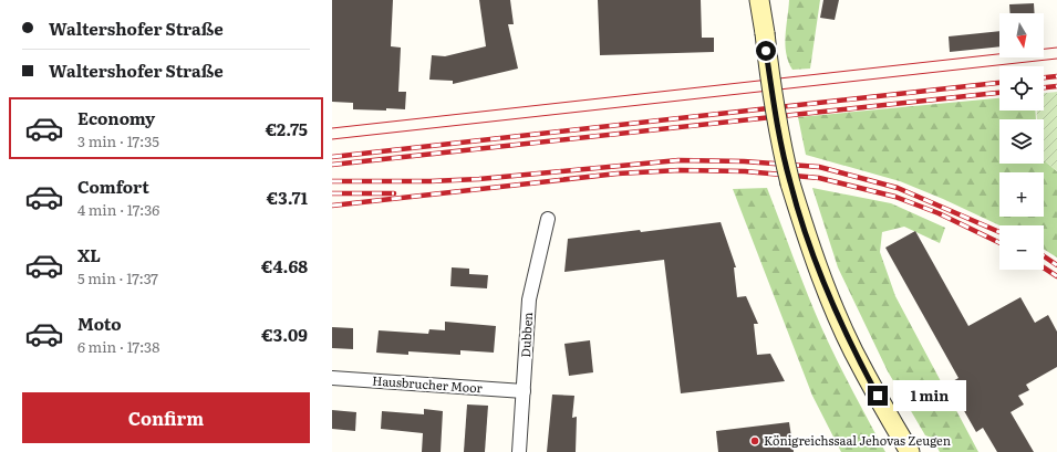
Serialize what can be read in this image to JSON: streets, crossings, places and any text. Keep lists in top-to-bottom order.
{
  "streets": {
    "street": ["Dubben", "Hausbrucher Moor"]
  },
  "crossings": [
    ["Dubben", "Hausbrucher Moor"]
  ],
  "places": ["Königreichssaal Jehovas Zeugen"],
  "north": "bottom",
  "page": {
    "banner": ["Waltershofer Straße", "Waltershofer Straße"],
    "map_buttons": ["+", "−"],
    "list": [
      {
        "name": "Economy",
        "note": "3 min · 17:35",
        "value": "€2.75"
      },
      {
        "name": "Comfort",
        "note": "4 min · 17:36",
        "value": "€3.71"
      },
      {
        "name": "XL",
        "note": "5 min · 17:37",
        "value": "€4.68"
      },
      {
        "name": "Moto",
        "note": "6 min · 17:38",
        "value": "€3.09"
      }
    ],
    "bubble": "1 min",
    "buttons": "Confirm"
  }
}
